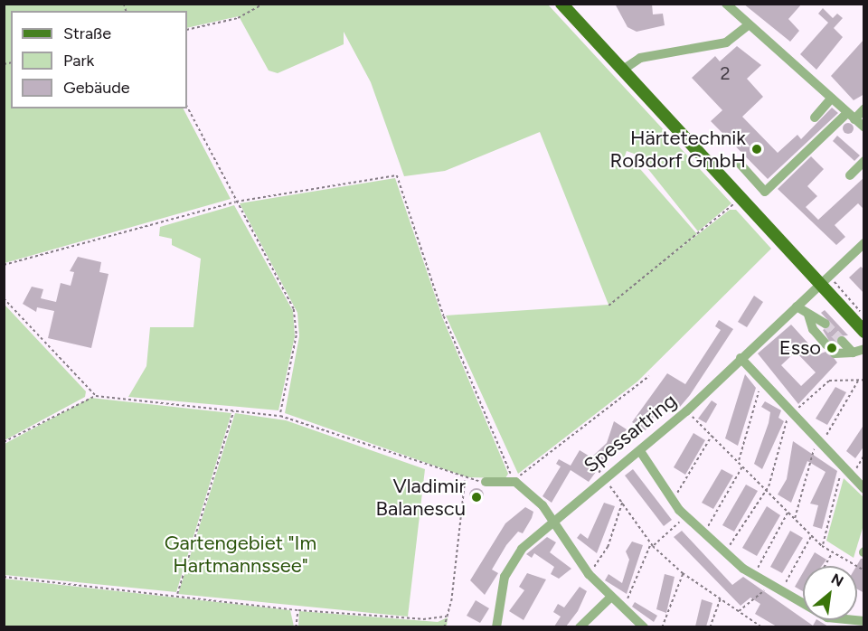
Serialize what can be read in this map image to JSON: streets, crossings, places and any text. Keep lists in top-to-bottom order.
{
  "streets": {
    "street": ["Spessartring"]
  },
  "parks": ["Gartengebiet \"Im Hartmannssee\""],
  "places": ["Härtetechnik Roßdorf GmbH", "Esso", "Vladimir Balanescu"],
  "house_numbers": ["2"],
  "legend": ["Straße", "Park", "Gebäude"],
  "north": "top right"
}
